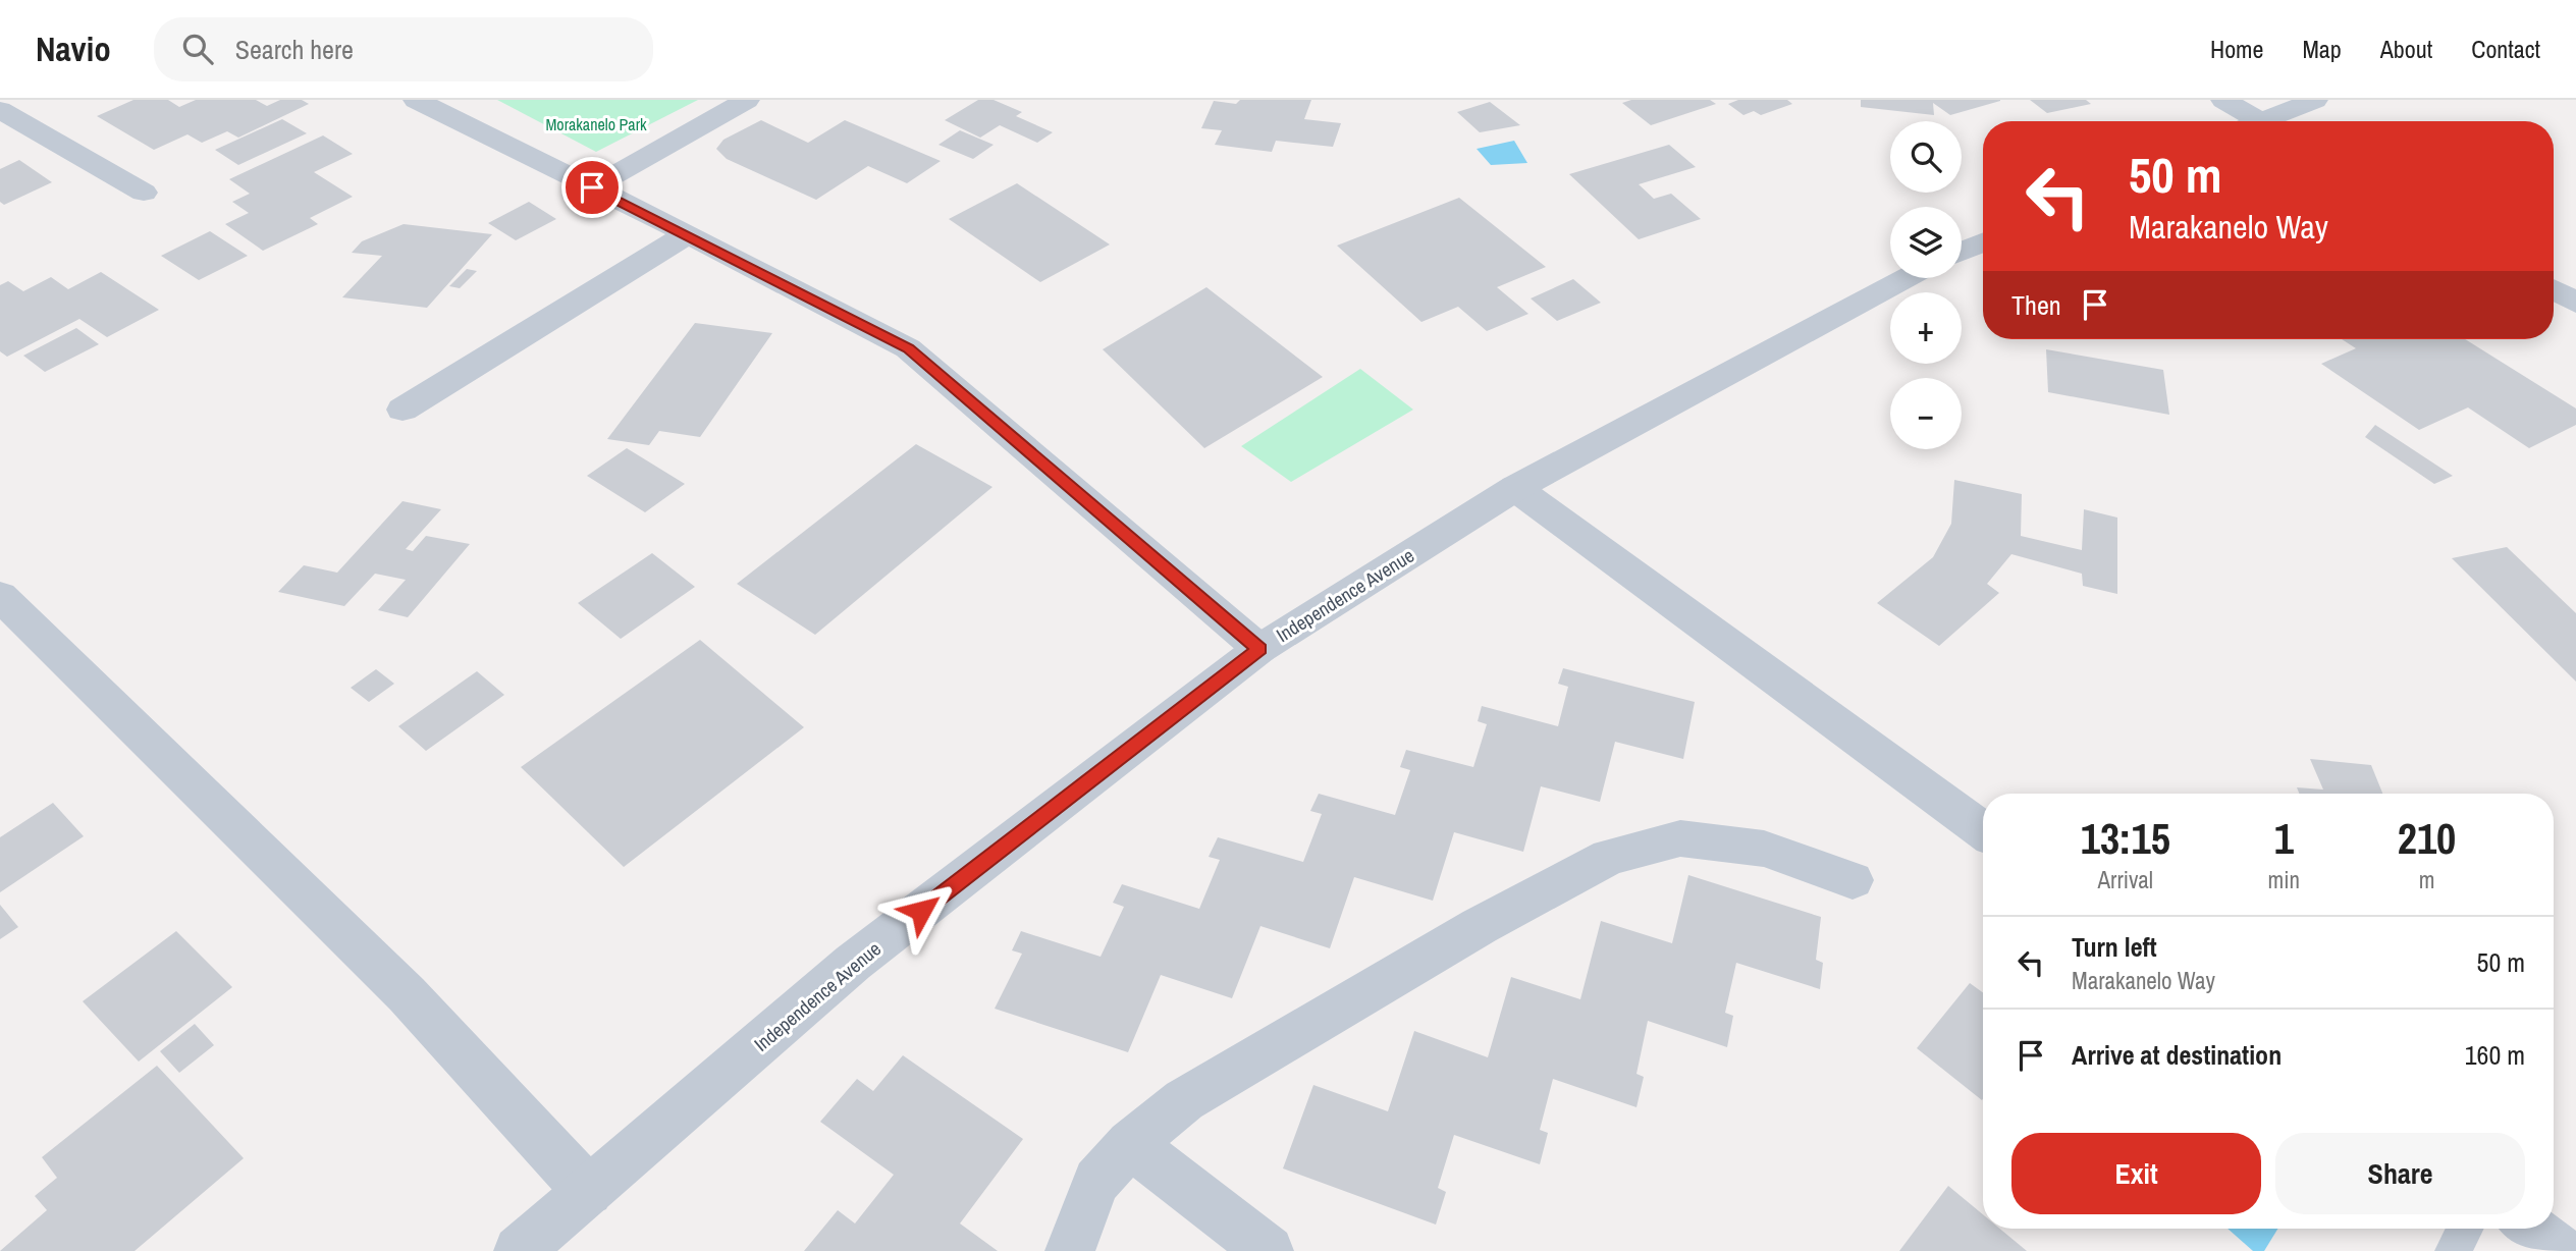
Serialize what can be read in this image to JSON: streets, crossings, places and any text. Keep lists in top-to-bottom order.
{
  "streets": {
    "street": ["Independence Avenue"]
  },
  "parks": ["Morakanelo Park"],
  "page": {
    "header": "Navio",
    "search": "Search here",
    "nav": [
      "Home",
      "Map",
      "About",
      "Contact"
    ],
    "map_buttons": ["+", "−"],
    "turn": ["50 m", "Marakanelo Way"],
    "then": "Then",
    "eta": [
      "13:15",
      "Arrival",
      "1",
      "min",
      "210",
      "m"
    ],
    "list": [
      {
        "name": "Turn left",
        "note": "Marakanelo Way",
        "value": "50 m"
      },
      {
        "name": "Arrive at destination",
        "value": "160 m"
      }
    ],
    "buttons": ["Exit", "Share"]
  }
}
